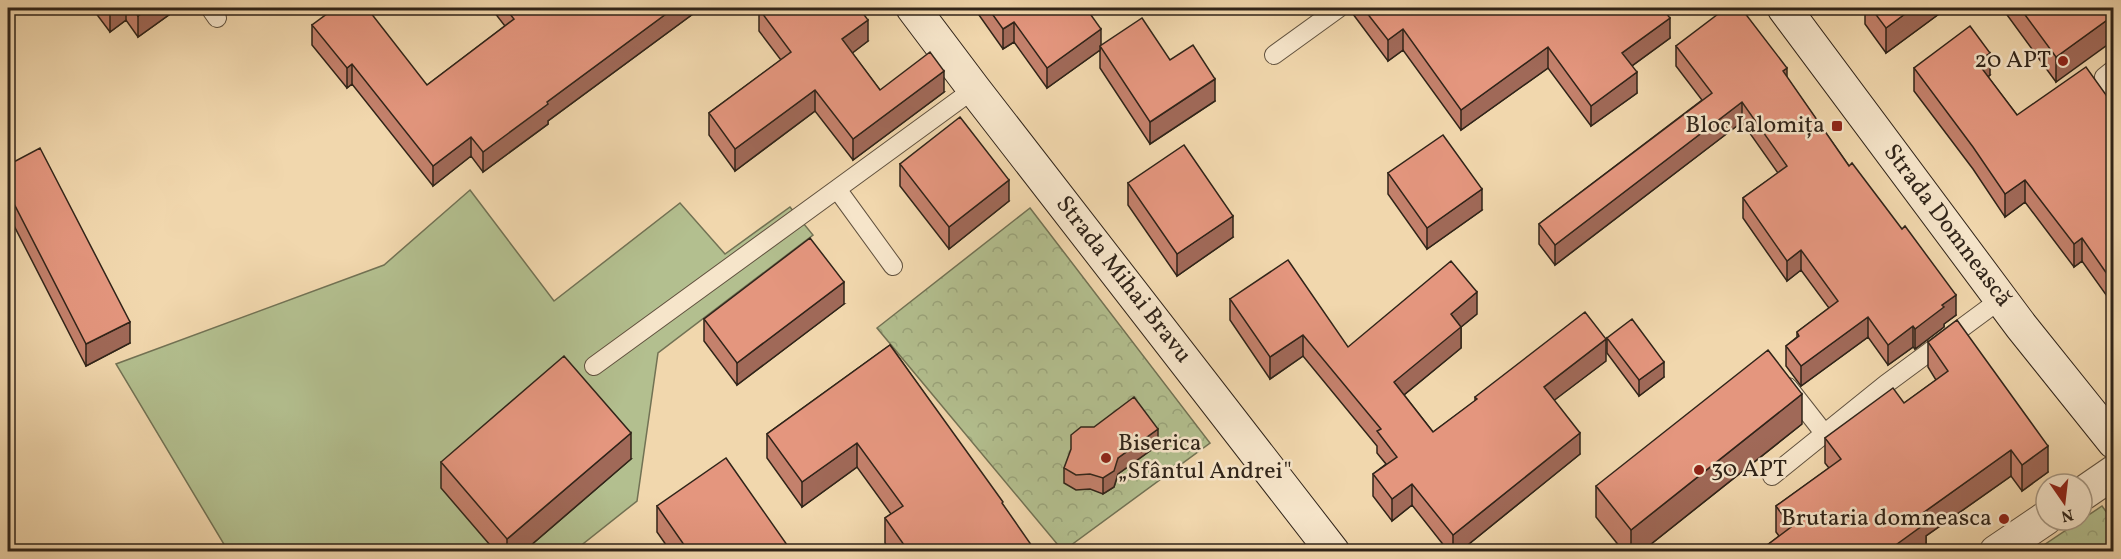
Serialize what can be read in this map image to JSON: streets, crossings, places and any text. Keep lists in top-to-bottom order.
{
  "streets": {
    "street": ["Strada Domnească", "Strada Mihai Bravu"]
  },
  "places": {
    "other": [
      "20 APT",
      "Biserica „Sfântul Andrei\"",
      "30 APT",
      "Brutaria domneasca"
    ],
    "transit": ["Bloc Ialomița"]
  },
  "north": "bottom"
}
